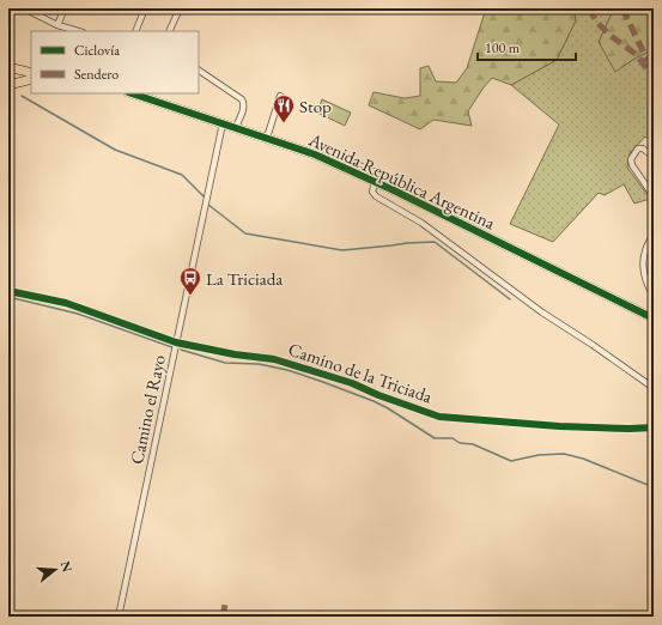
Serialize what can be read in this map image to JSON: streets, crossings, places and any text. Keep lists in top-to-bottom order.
{
  "streets": {
    "main road": ["Avenida República Argentina"],
    "street": ["Camino de la Triciada", "Camino el Rayo"]
  },
  "crossings": [
    ["Avenida República Argentina", "Camino el Rayo"],
    ["Camino de la Triciada", "Camino el Rayo"]
  ],
  "places": {
    "restaurant": ["Stop"],
    "bus stop": ["La Triciada"]
  },
  "legend": ["Ciclovía", "Sendero"],
  "scale_bar": "100 m",
  "north": "right"
}
